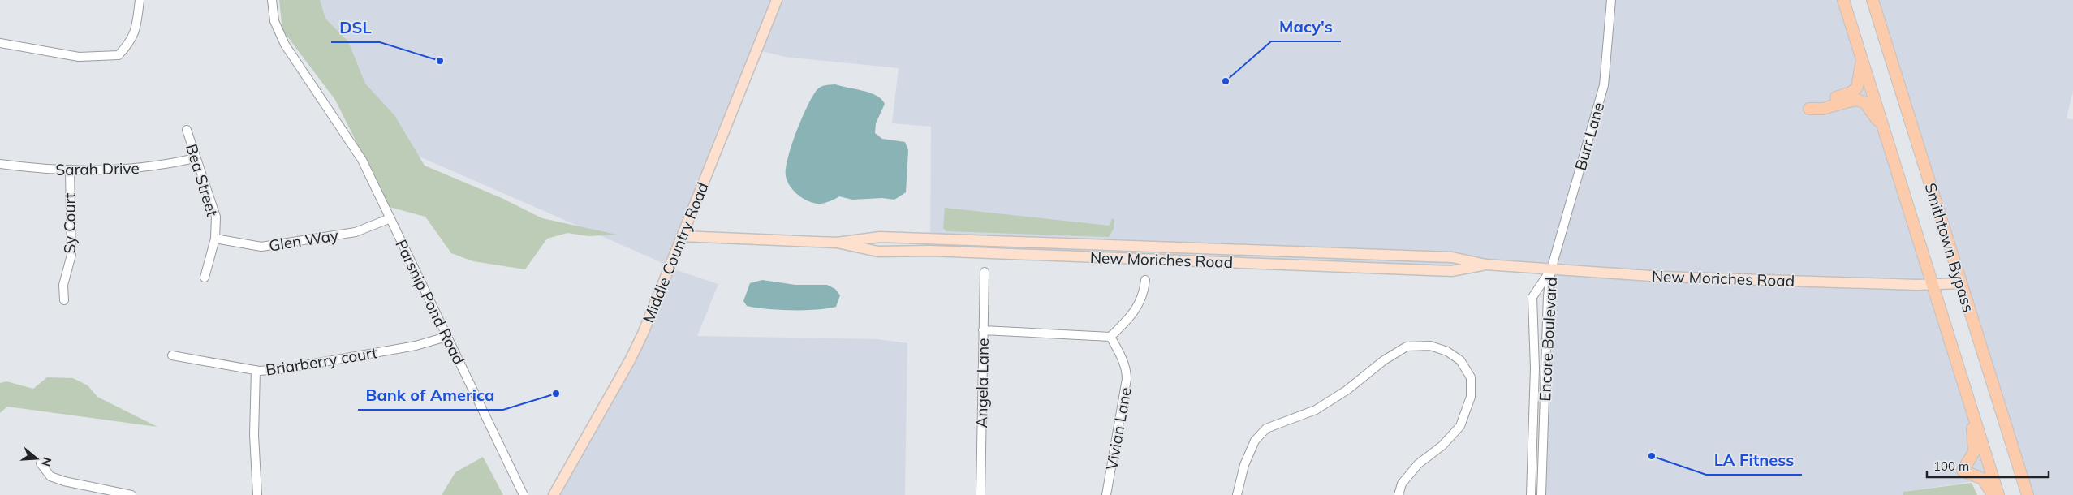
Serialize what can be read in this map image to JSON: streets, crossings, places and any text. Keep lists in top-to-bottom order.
{
  "streets": {
    "highway": ["Smithtown Bypass"],
    "main road": ["Middle Country Road", "New Moriches Road"],
    "street": [
      "Burr Lane",
      "Sarah Drive",
      "Bea Street",
      "Sy Court",
      "Glen Way",
      "Parsnip Pond Road",
      "Encore Boulevard",
      "Briarberry court",
      "Angela Lane",
      "Vivian Lane"
    ]
  },
  "crossings": [
    ["Burr Lane", "New Moriches Road"],
    ["Burr Lane", "Encore Boulevard"],
    ["Sarah Drive", "Bea Street"],
    ["Sarah Drive", "Sy Court"],
    ["Bea Street", "Glen Way"],
    ["Glen Way", "Parsnip Pond Road"],
    ["Smithtown Bypass", "New Moriches Road"],
    ["Middle Country Road", "New Moriches Road"],
    ["New Moriches Road", "Encore Boulevard"],
    ["Parsnip Pond Road", "Briarberry court"]
  ],
  "places": [
    "DSL",
    "Macy's",
    "Bank of America",
    "LA Fitness"
  ],
  "scale_bar": "100 m",
  "north": "right"
}
